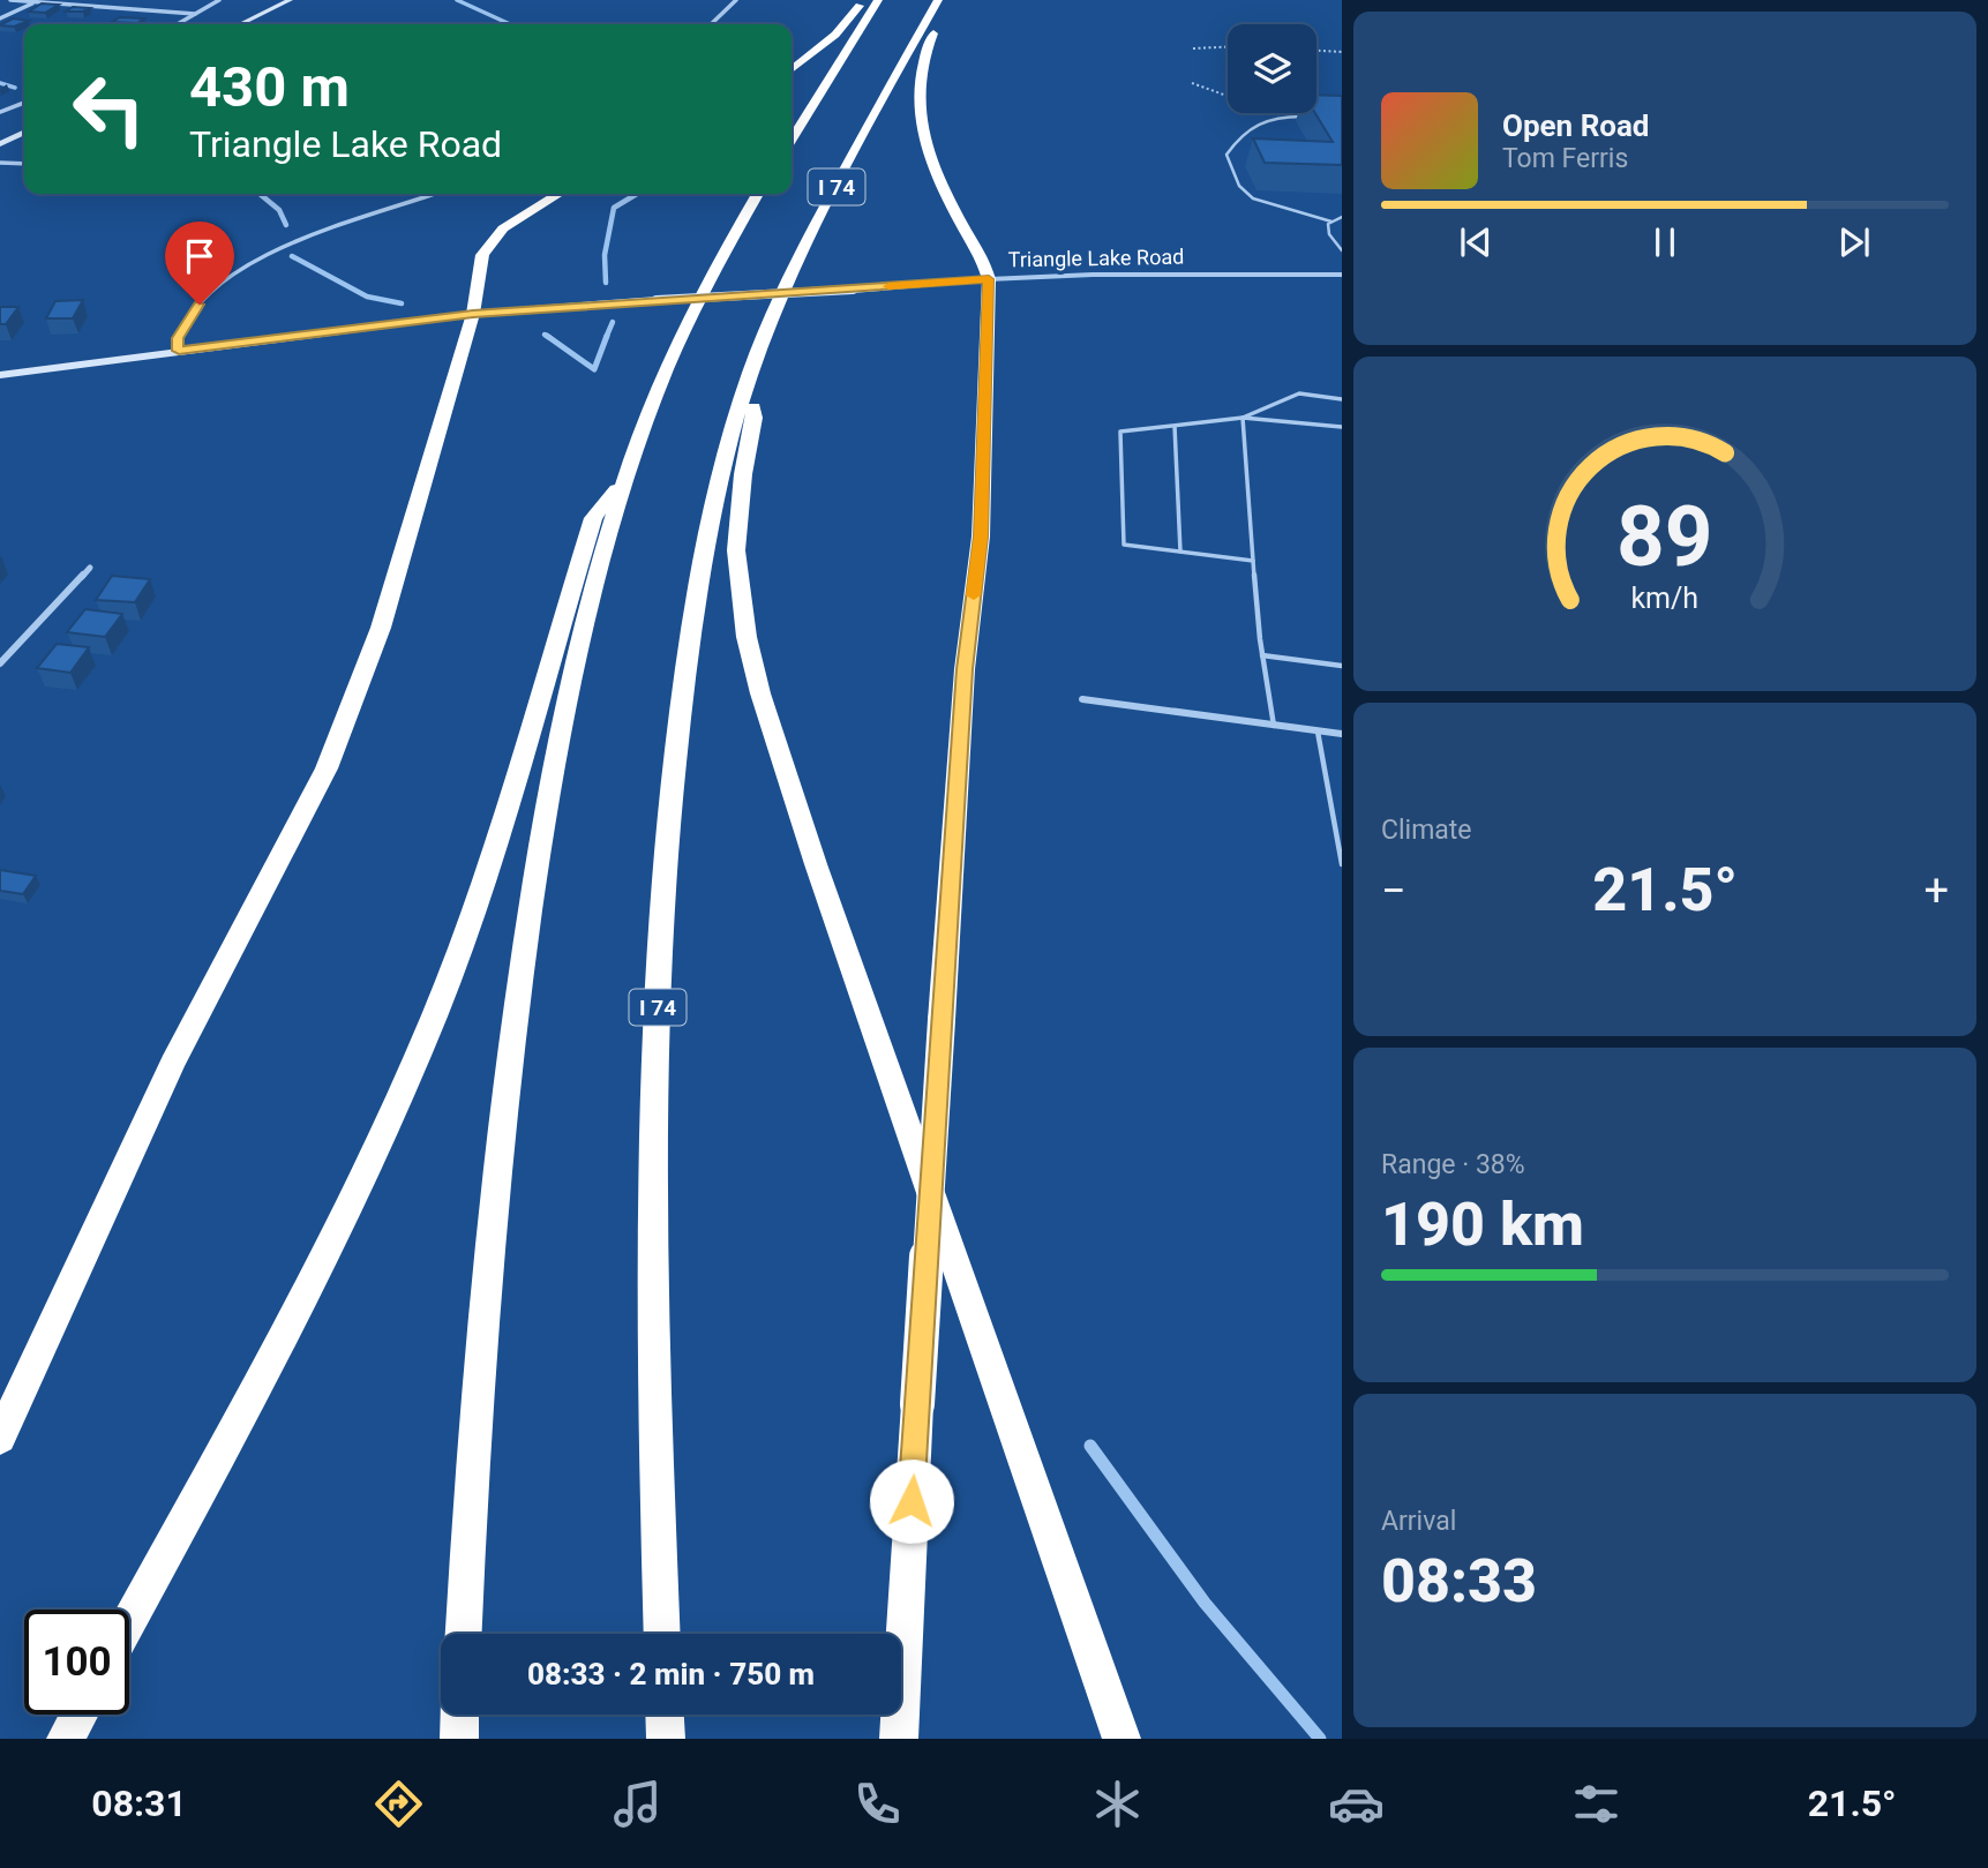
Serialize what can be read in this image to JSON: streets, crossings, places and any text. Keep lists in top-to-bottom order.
{
  "streets": {
    "highway": ["I 74"],
    "main road": ["Triangle Lake Road"]
  },
  "page": {
    "turn": ["430 m", "Triangle Lake Road"],
    "song": ["Open Road", "Tom Ferris"],
    "tile": [
      "Climate",
      ["Range · 38%", "190 km"],
      ["Arrival", "08:33"]
    ],
    "heat": ["−", "21.5°", "+"],
    "limit": "100",
    "trip": "08:33 · 2 min · 750 m",
    "tabs": ["08:31", "21.5°"],
    "gauge": ["89", "km/h"]
  }
}
